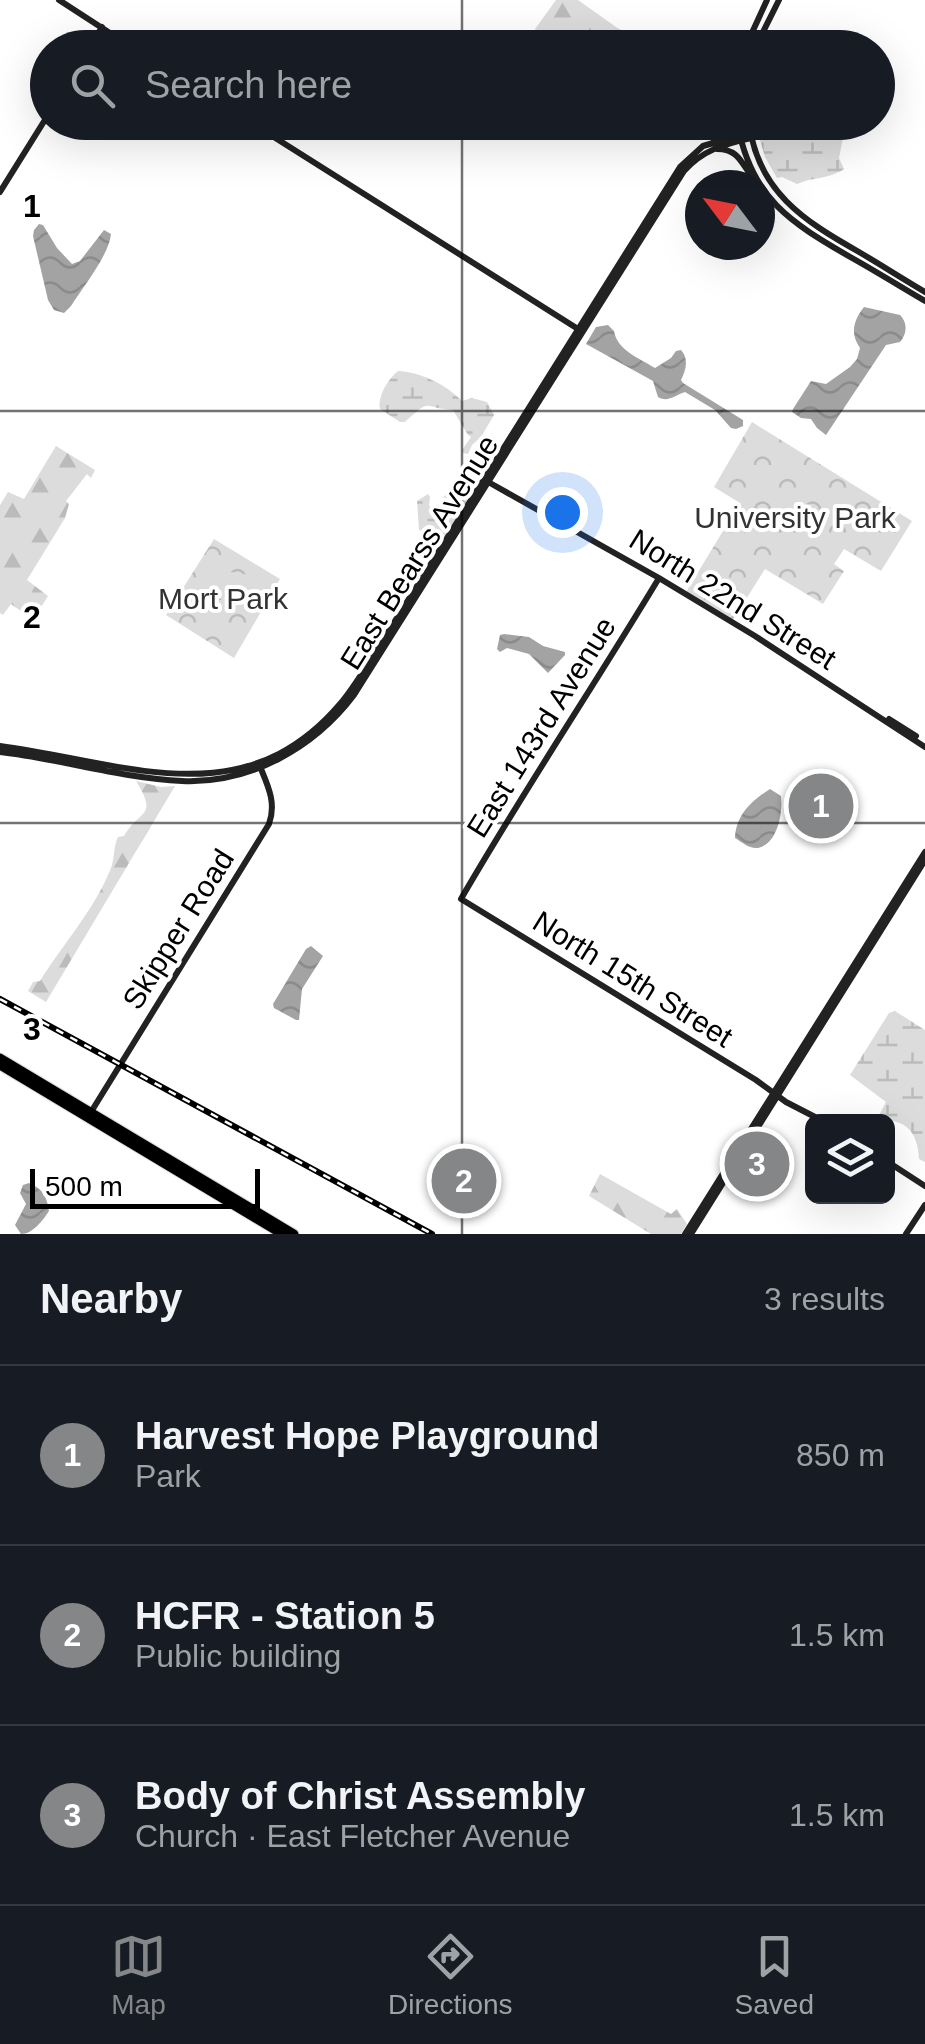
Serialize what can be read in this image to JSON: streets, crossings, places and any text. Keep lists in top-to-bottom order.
{
  "streets": {
    "main road": [
      "East Bearss Avenue",
      "North 22nd Street",
      "East 143rd Avenue",
      "Skipper Road",
      "North 15th Street"
    ]
  },
  "crossings": [
    ["East Bearss Avenue", "North 22nd Street"],
    ["East Bearss Avenue", "Skipper Road"],
    ["North 22nd Street", "East 143rd Avenue"],
    ["East 143rd Avenue", "North 15th Street"]
  ],
  "parks": ["University Park", "Mort Park"],
  "scale_bar": "500 m",
  "north": "top left",
  "page": {
    "search": "Search here",
    "pins": ["1", "3", "2"],
    "scale": "500 m",
    "heading": ["Nearby", "3 results"],
    "list": [
      {
        "mark": "1",
        "name": "Harvest Hope Playground",
        "note": "Park",
        "value": "850 m"
      },
      {
        "mark": "2",
        "name": "HCFR - Station 5",
        "note": "Public building",
        "value": "1.5 km"
      },
      {
        "mark": "3",
        "name": "Body of Christ Assembly",
        "note": "Church · East Fletcher Avenue",
        "value": "1.5 km"
      }
    ],
    "nav": ["Map", "Directions", "Saved"]
  },
  "grid": {
    "rows": ["1", "2", "3"]
  }
}
